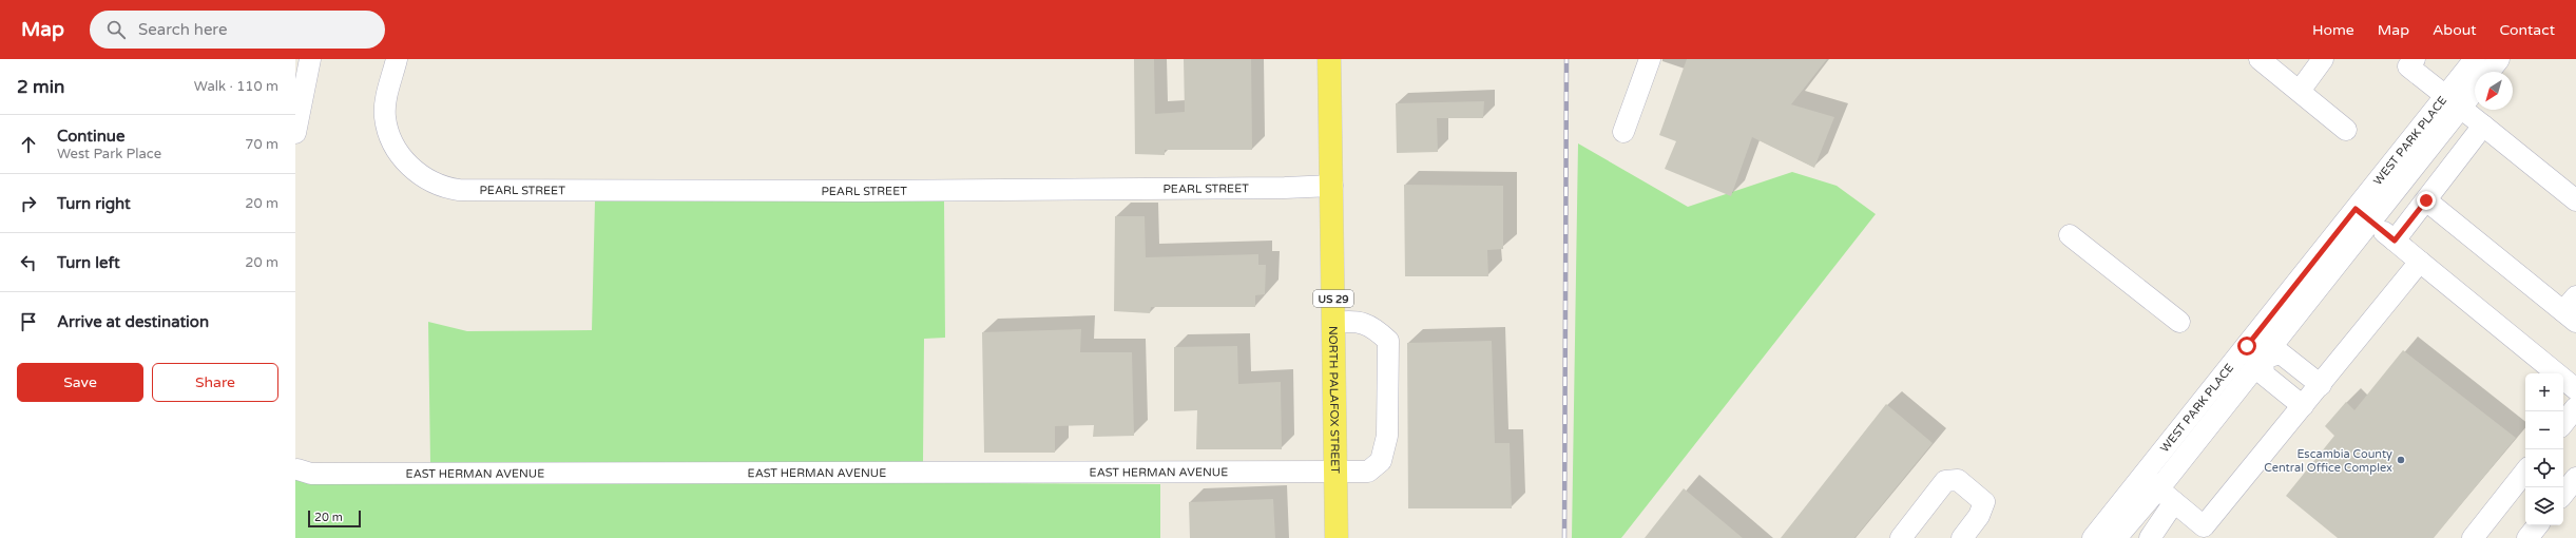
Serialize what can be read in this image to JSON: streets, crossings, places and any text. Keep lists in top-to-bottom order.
{
  "streets": {
    "main road": ["US 29", "NORTH PALAFOX STREET"],
    "street": ["WEST PARK PLACE", "PEARL STREET", "EAST HERMAN AVENUE"]
  },
  "crossings": [
    ["PEARL STREET", "NORTH PALAFOX STREET"],
    ["NORTH PALAFOX STREET", "EAST HERMAN AVENUE"]
  ],
  "places": ["Escambia County Central Office Complex"],
  "scale_bar": "20 m",
  "north": "bottom left",
  "page": {
    "header": "Map",
    "search": "Search here",
    "nav": [
      "Home",
      "Map",
      "About",
      "Contact"
    ],
    "heading": ["2 min", "Walk · 110 m"],
    "list": [
      ["Continue", "West Park Place", "70 m"],
      ["Turn right", "20 m"],
      ["Turn left", "20 m"],
      "Arrive at destination"
    ],
    "buttons": ["Save", "Share"],
    "map_buttons": ["+", "−"],
    "scale": "20 m"
  }
}
